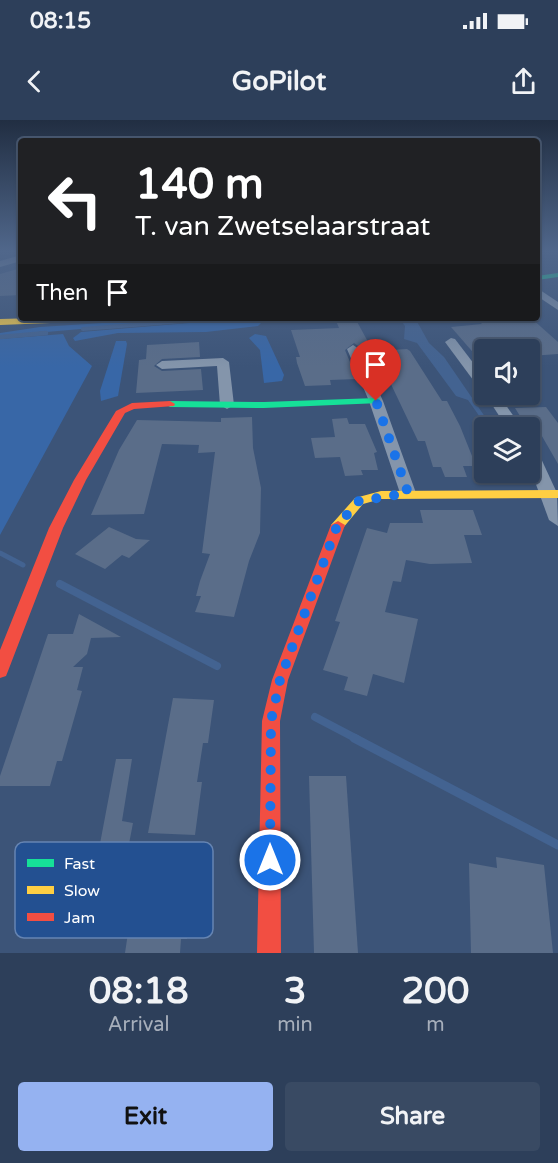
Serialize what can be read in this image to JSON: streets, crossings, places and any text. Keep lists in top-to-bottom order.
{
  "legend": ["Fast", "Slow", "Jam"],
  "page": {
    "status": "08:15",
    "header": "GoPilot",
    "turn": ["140 m", "T. van Zwetselaarstraat"],
    "then": "Then",
    "eta": [
      "08:18",
      "Arrival",
      "3",
      "min",
      "200",
      "m"
    ],
    "buttons": ["Exit", "Share"]
  }
}
